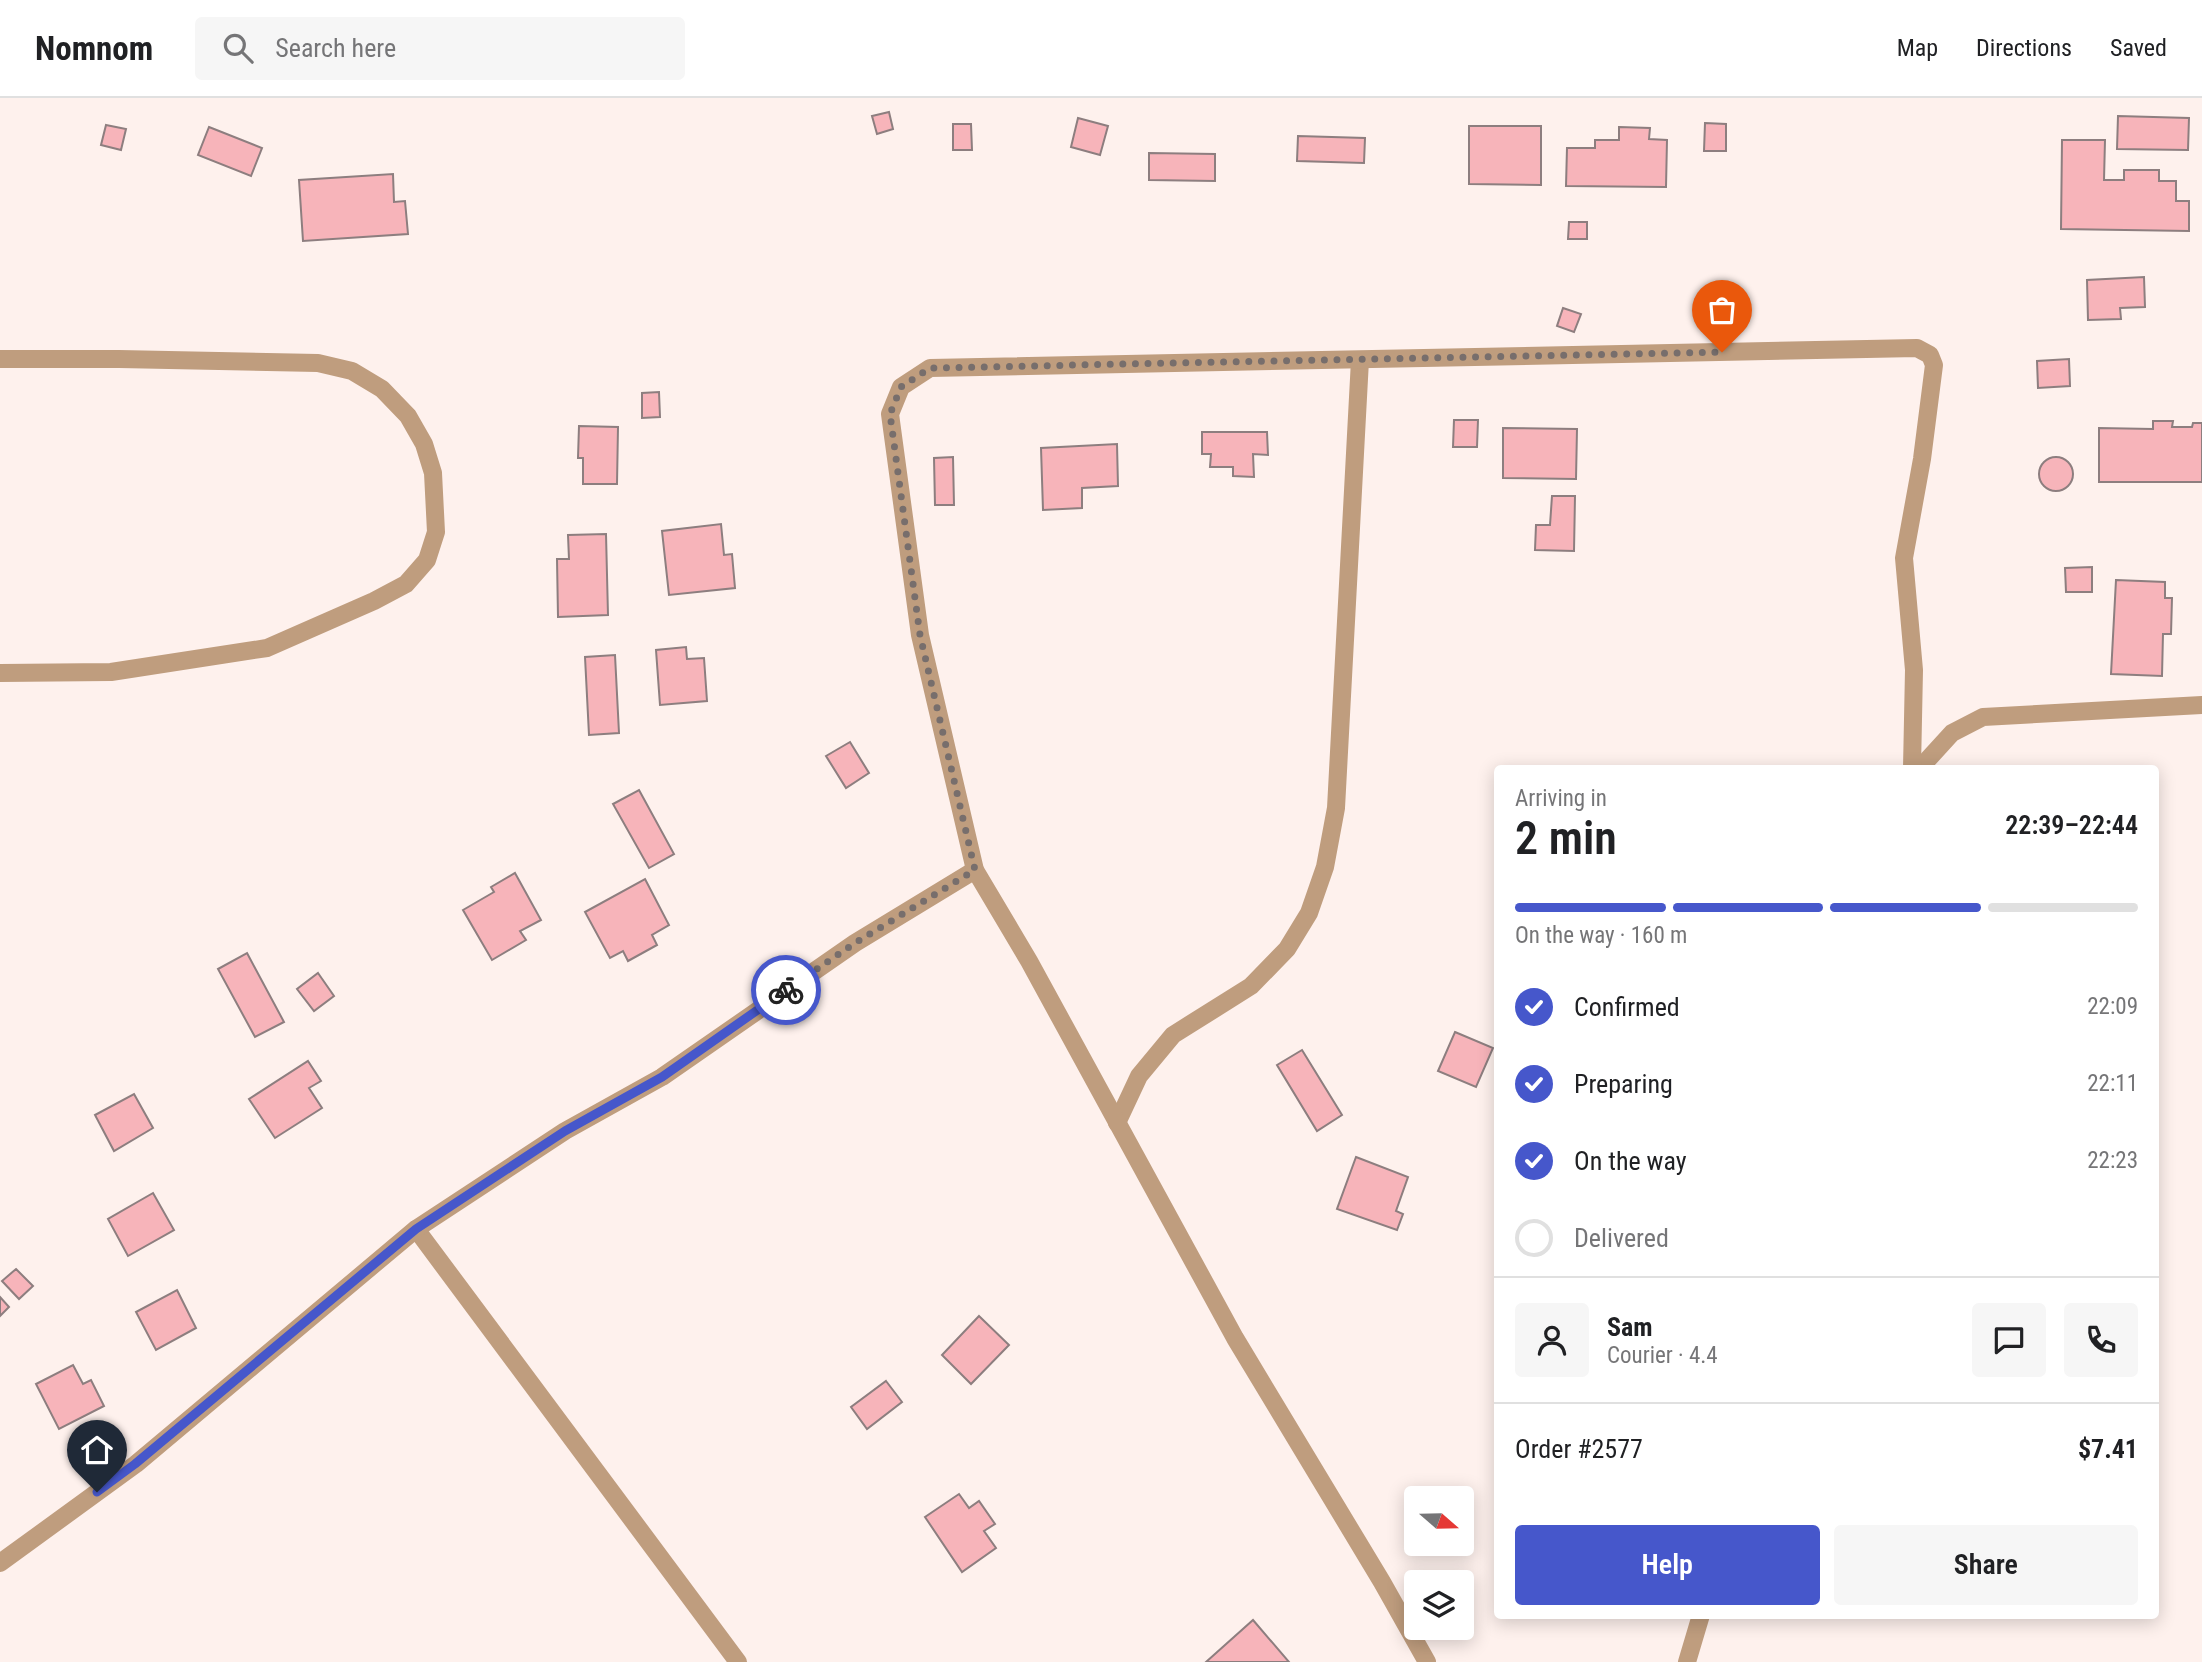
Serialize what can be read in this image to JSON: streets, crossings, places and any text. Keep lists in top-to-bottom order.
{
  "north": "right",
  "page": {
    "header": "Nomnom",
    "search": "Search here",
    "nav": ["Map", "Directions", "Saved"],
    "heading": ["2 min", "Arriving in", "22:39–22:44"],
    "panel": [
      "Sam",
      "Courier · 4.4",
      "Order #2577",
      "$7.41"
    ],
    "bar": "On the way · 160 m",
    "list": [
      ["Confirmed", "22:09"],
      ["Preparing", "22:11"],
      ["On the way", "22:23"],
      "Delivered"
    ],
    "buttons": ["Help", "Share"]
  }
}
